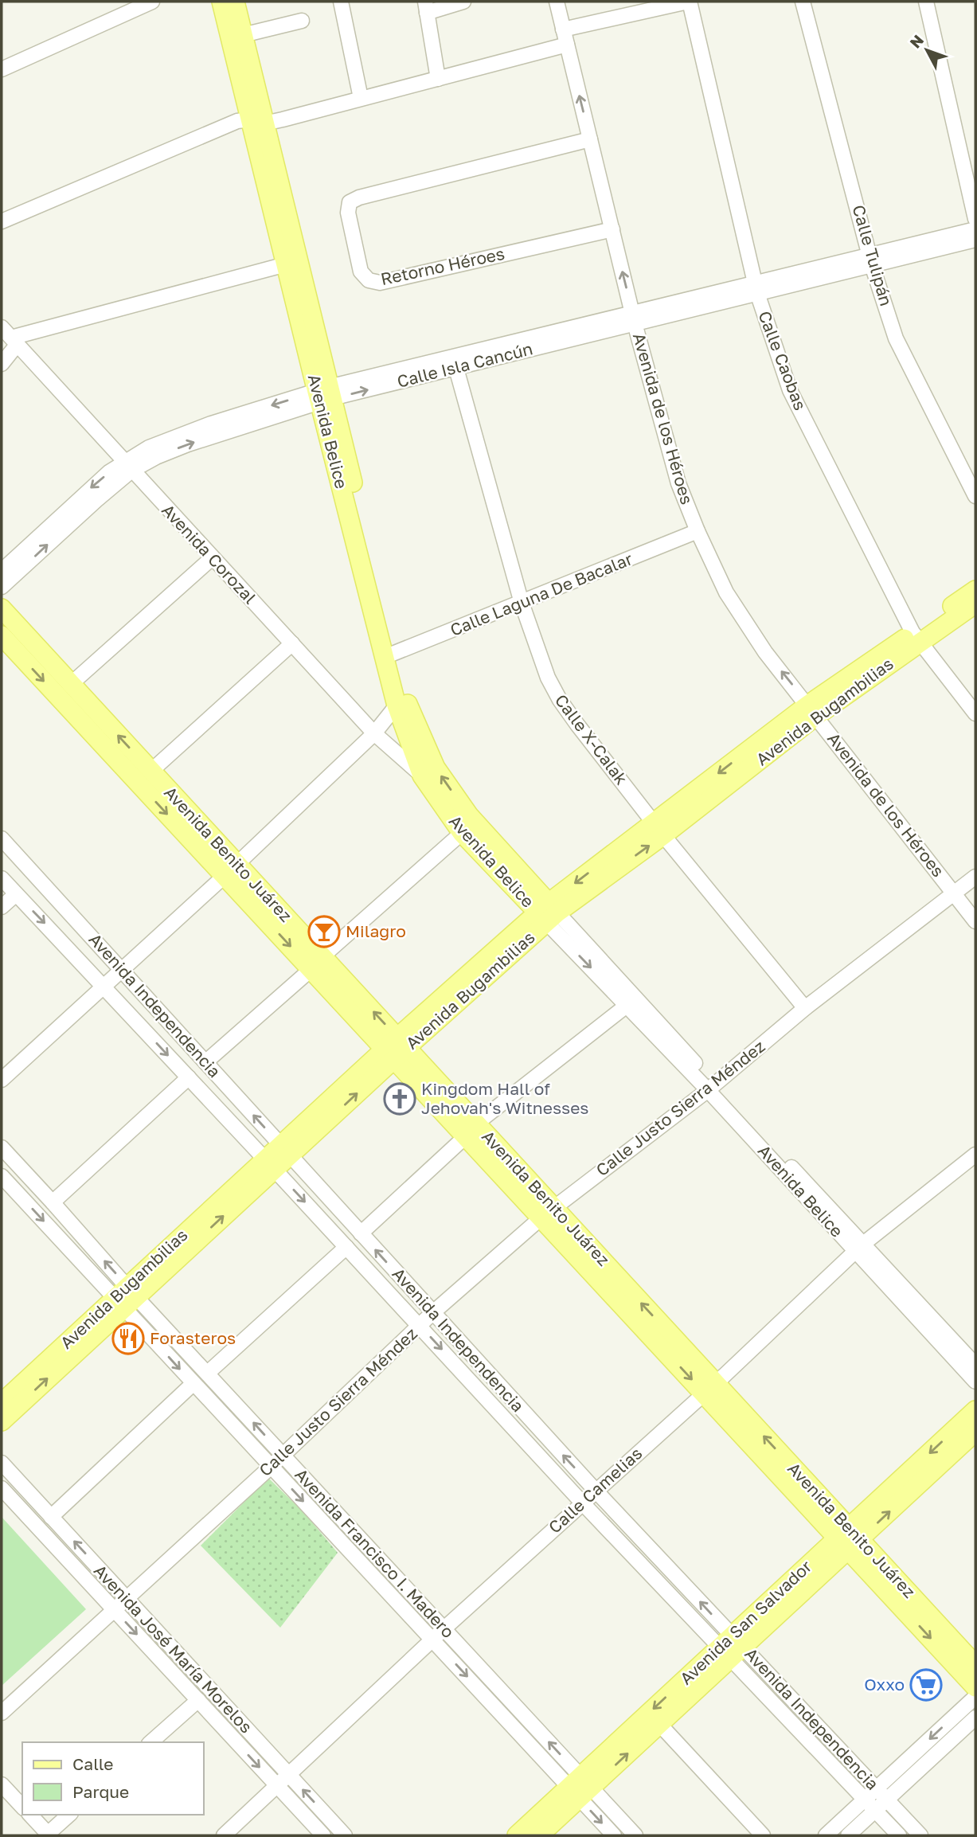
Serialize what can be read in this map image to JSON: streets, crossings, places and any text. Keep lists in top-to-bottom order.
{
  "streets": {
    "main road": [
      "Avenida Belice",
      "Avenida Bugambilias",
      "Avenida Benito Juárez",
      "Avenida San Salvador"
    ],
    "street": [
      "Calle Tulipán",
      "Retorno Héroes",
      "Calle Caobas",
      "Calle Isla Cancún",
      "Avenida de los Héroes",
      "Avenida Corozal",
      "Calle Laguna De Bacalar",
      "Calle X-Calak",
      "Avenida Independencia",
      "Calle Justo Sierra Méndez",
      "Calle Camelias",
      "Avenida Francisco I. Madero",
      "Avenida José María Morelos"
    ]
  },
  "crossings": [
    ["Calle Tulipán", "Calle Isla Cancún"],
    ["Retorno Héroes", "Avenida de los Héroes"],
    ["Calle Caobas", "Calle Isla Cancún"],
    ["Calle Caobas", "Avenida Bugambilias"],
    ["Calle Isla Cancún", "Avenida de los Héroes"],
    ["Calle Isla Cancún", "Avenida Belice"],
    ["Calle Isla Cancún", "Avenida Corozal"],
    ["Calle Isla Cancún", "Calle X-Calak"],
    ["Avenida de los Héroes", "Calle Laguna De Bacalar"],
    ["Avenida de los Héroes", "Avenida Bugambilias"],
    ["Avenida de los Héroes", "Calle Justo Sierra Méndez"],
    ["Avenida Belice", "Avenida Corozal"],
    ["Avenida Belice", "Calle Laguna De Bacalar"],
    ["Avenida Belice", "Avenida Bugambilias"],
    ["Avenida Belice", "Calle Justo Sierra Méndez"],
    ["Avenida Belice", "Calle Camelias"],
    ["Calle Laguna De Bacalar", "Calle X-Calak"],
    ["Avenida Bugambilias", "Calle X-Calak"],
    ["Avenida Bugambilias", "Avenida Benito Juárez"],
    ["Avenida Bugambilias", "Avenida Independencia"],
    ["Avenida Bugambilias", "Avenida Francisco I. Madero"],
    ["Calle X-Calak", "Calle Justo Sierra Méndez"],
    ["Avenida Benito Juárez", "Calle Justo Sierra Méndez"],
    ["Avenida Benito Juárez", "Calle Camelias"],
    ["Avenida Benito Juárez", "Avenida San Salvador"],
    ["Avenida Independencia", "Calle Justo Sierra Méndez"],
    ["Avenida Independencia", "Calle Camelias"],
    ["Avenida Independencia", "Avenida San Salvador"],
    ["Calle Justo Sierra Méndez", "Avenida Francisco I. Madero"],
    ["Calle Justo Sierra Méndez", "Avenida José María Morelos"],
    ["Calle Camelias", "Avenida Francisco I. Madero"],
    ["Calle Camelias", "Avenida José María Morelos"],
    ["Avenida Francisco I. Madero", "Avenida San Salvador"]
  ],
  "one_way": ["Avenida de los Héroes"],
  "places": {
    "bar": ["Milagro"],
    "church": ["Kingdom Hall of Jehovah's Witnesses"],
    "restaurant": ["Forasteros"],
    "supermarket": ["Oxxo"]
  },
  "legend": ["Calle", "Parque"],
  "north": "top left"
}
